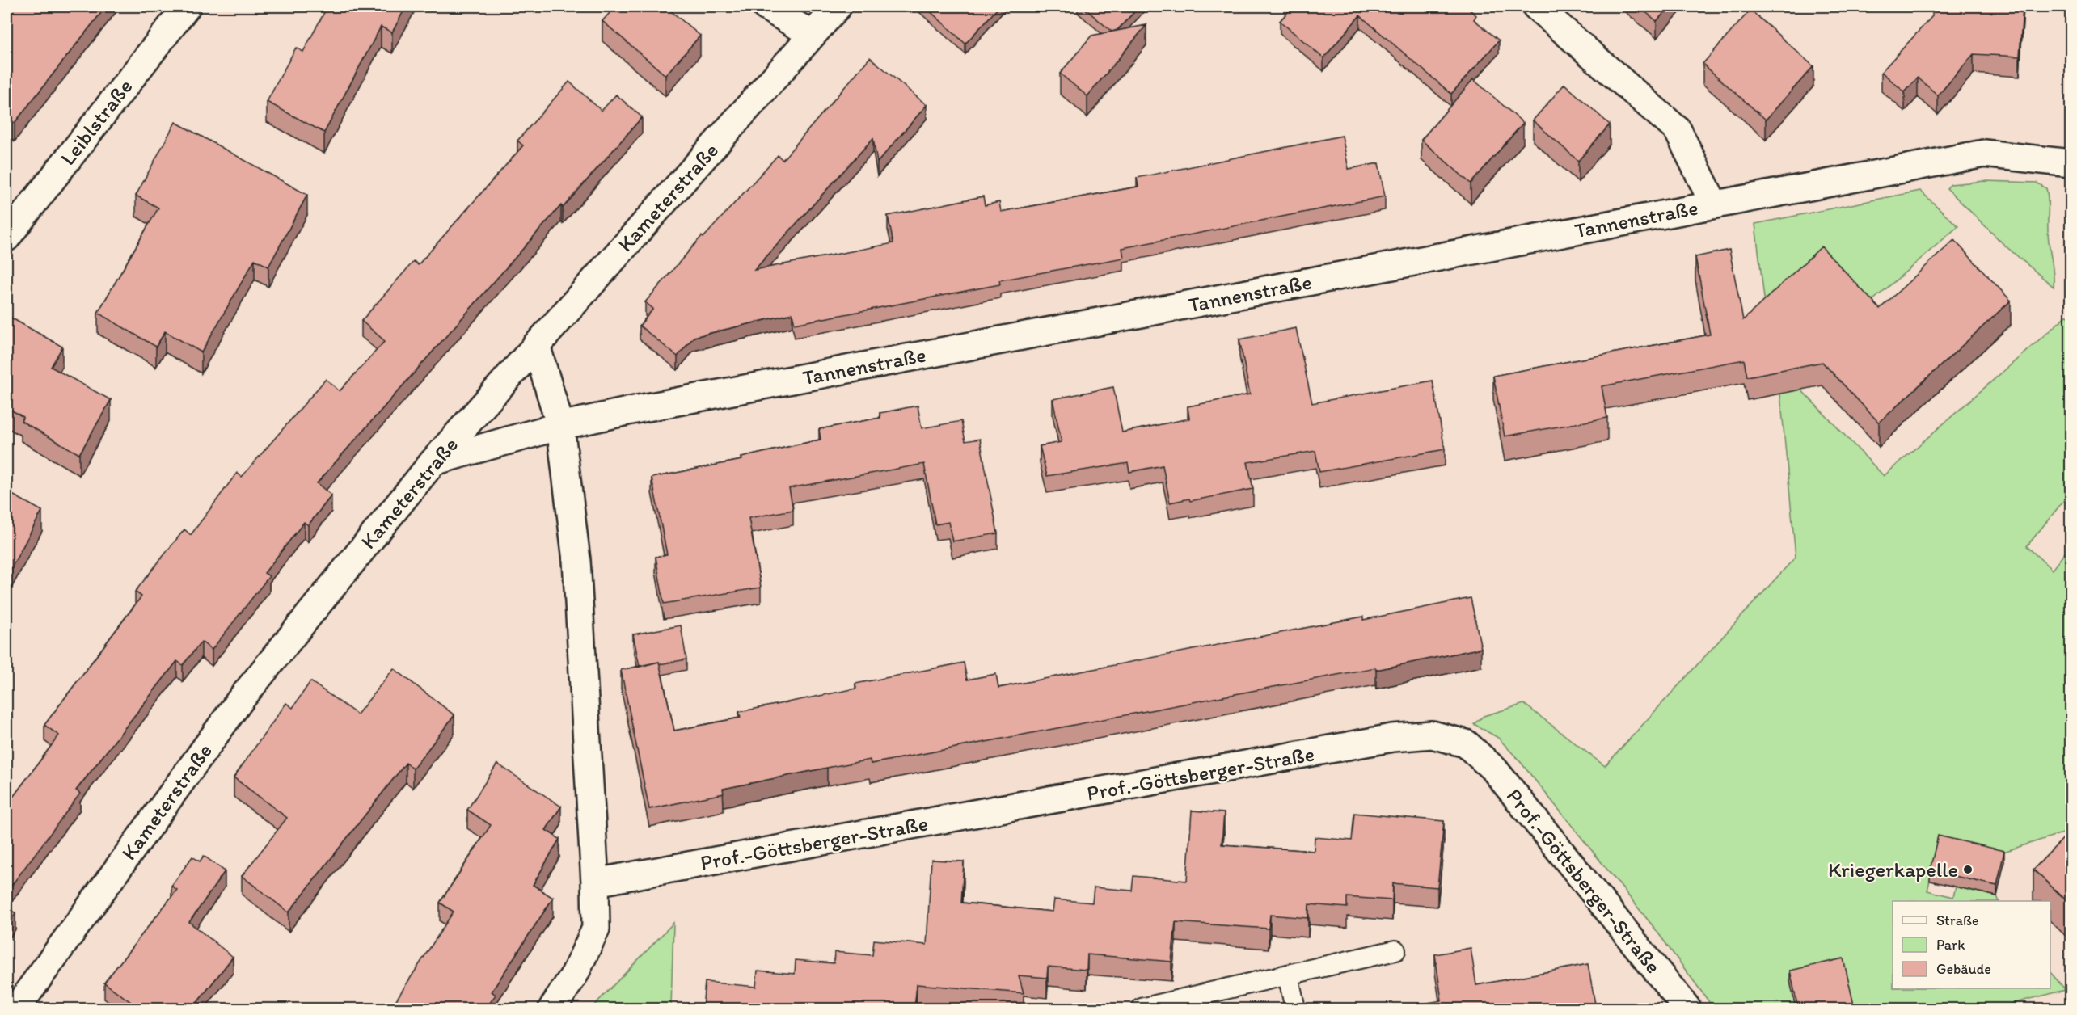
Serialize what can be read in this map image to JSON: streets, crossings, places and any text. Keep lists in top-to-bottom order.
{
  "streets": {
    "street": [
      "Leiblstraße",
      "Kameterstraße",
      "Tannenstraße",
      "Prof.-Göttsberger-Straße"
    ]
  },
  "crossings": [
    ["Kameterstraße", "Tannenstraße"]
  ],
  "places": ["Kriegerkapelle"],
  "legend": ["Straße", "Park", "Gebäude"]
}
